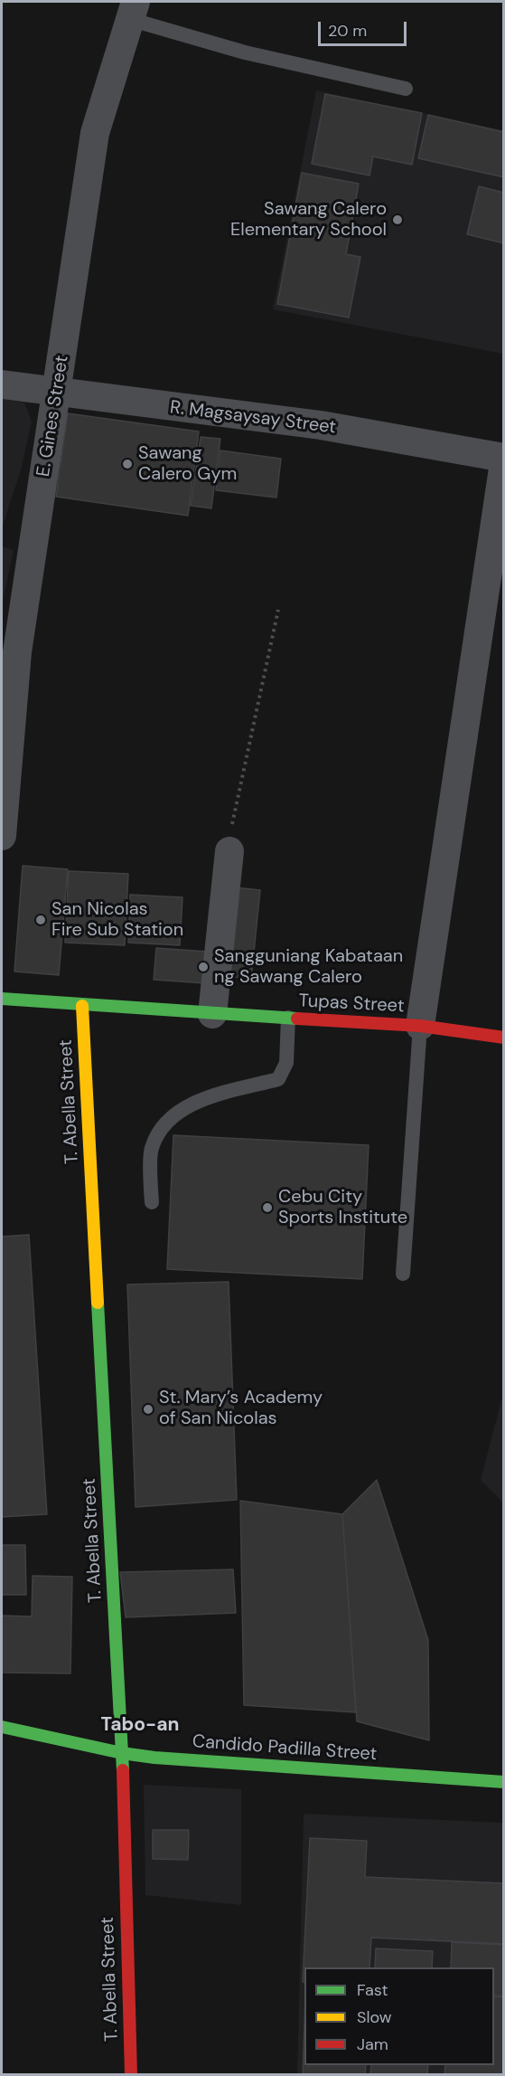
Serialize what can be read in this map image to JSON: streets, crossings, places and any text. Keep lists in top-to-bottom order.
{
  "streets": {
    "street": [
      "E. Gines Street",
      "R. Magsaysay Street",
      "Tupas Street",
      "T. Abella Street",
      "Candido Padilla Street"
    ]
  },
  "crossings": [
    ["E. Gines Street", "R. Magsaysay Street"],
    ["Tupas Street", "T. Abella Street"],
    ["T. Abella Street", "Candido Padilla Street"]
  ],
  "districts": ["Tabo-an"],
  "places": [
    "Sawang Calero Elementary School",
    "Sawang Calero Gym",
    "San Nicolas Fire Sub Station",
    "Sangguniang Kabataan ng Sawang Calero",
    "Cebu City Sports Institute",
    "St. Mary’s Academy of San Nicolas"
  ],
  "legend": ["Fast", "Slow", "Jam"],
  "scale_bar": "20 m"
}
